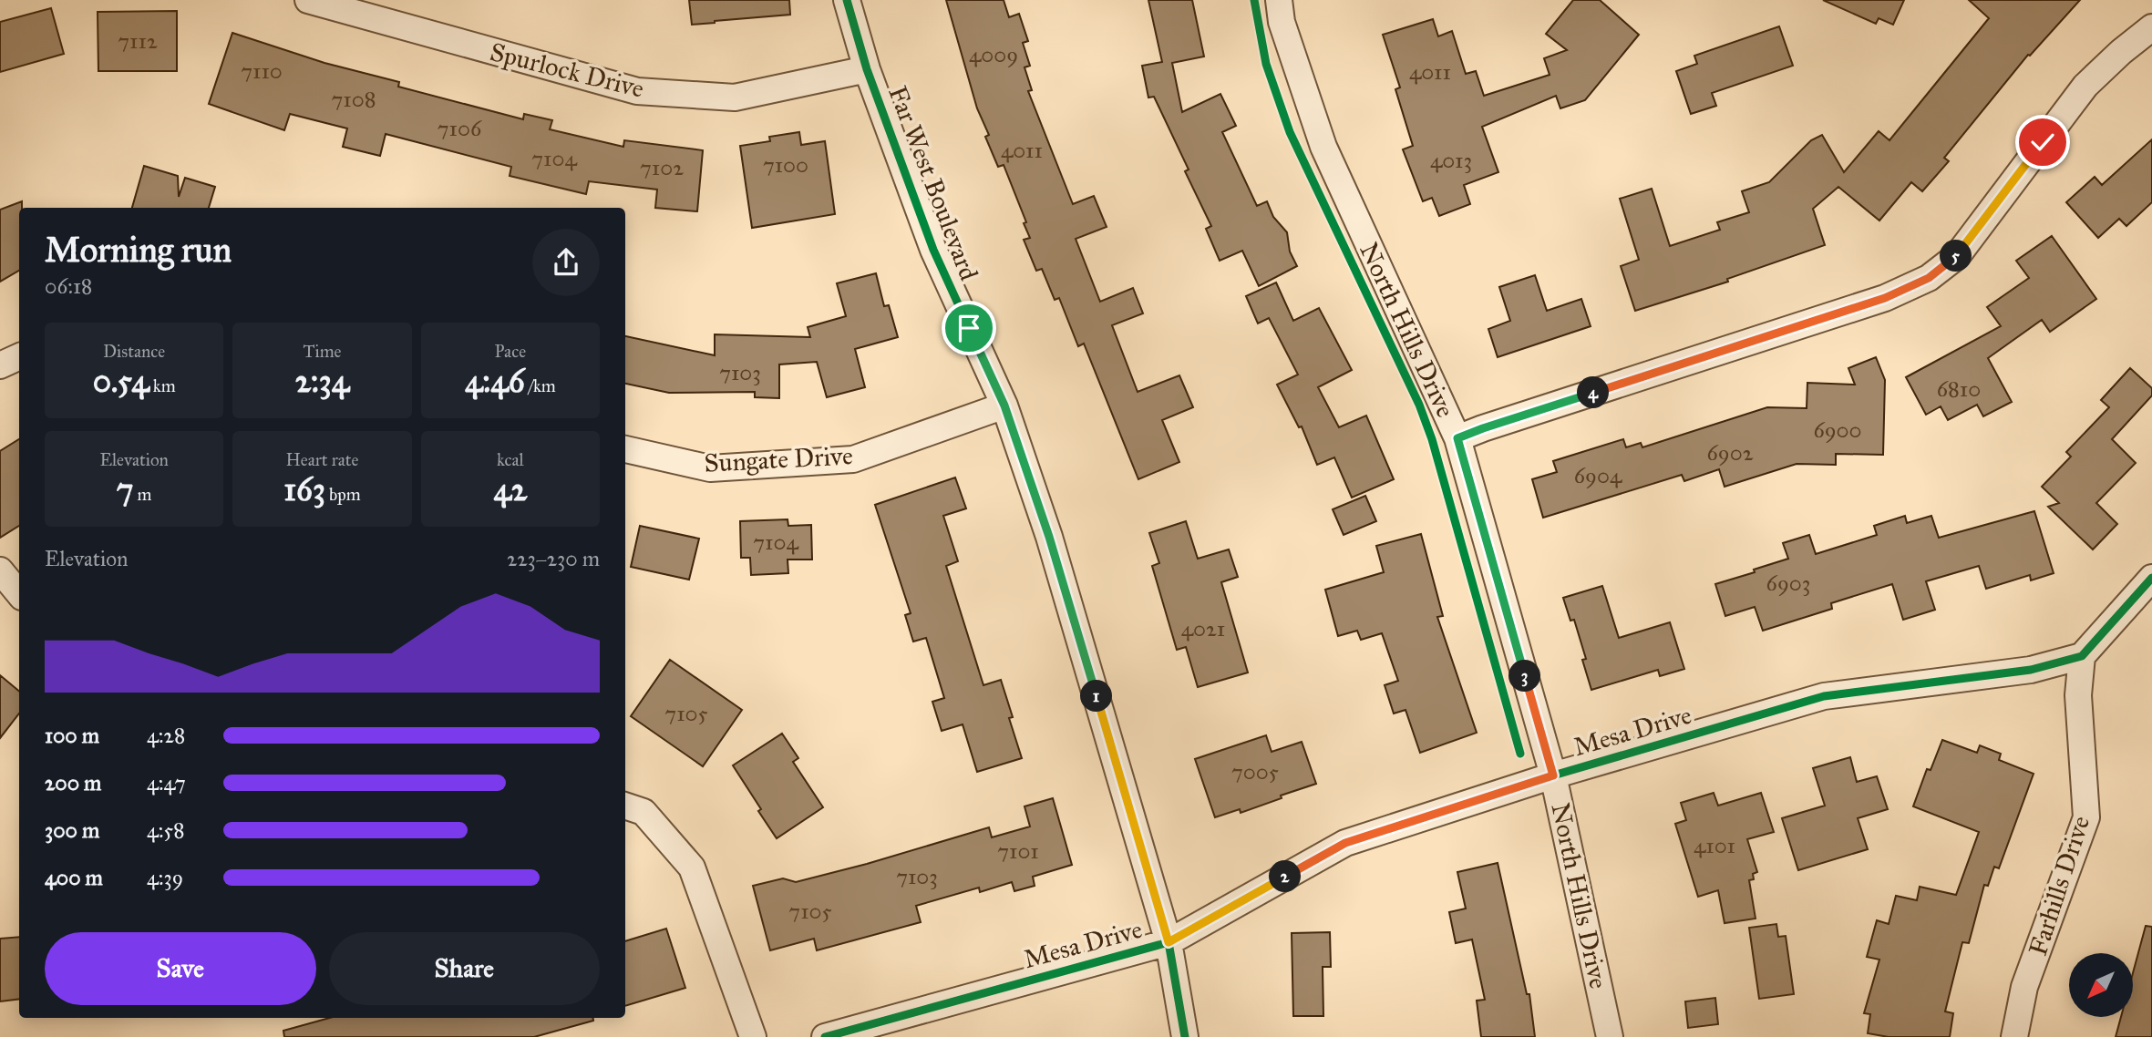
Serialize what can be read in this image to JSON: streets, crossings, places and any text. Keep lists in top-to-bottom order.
{
  "streets": {
    "street": [
      "Spurlock Drive",
      "Far West Boulevard",
      "North Hills Drive",
      "Sungate Drive",
      "Mesa Drive",
      "Farhills Drive"
    ]
  },
  "crossings": [
    ["Spurlock Drive", "Far West Boulevard"],
    ["Far West Boulevard", "Sungate Drive"],
    ["Far West Boulevard", "Mesa Drive"],
    ["North Hills Drive", "Mesa Drive"],
    ["Mesa Drive", "Farhills Drive"]
  ],
  "house_numbers": [
    "7112",
    "4009",
    "7110",
    "4011",
    "7108",
    "7106",
    "4011",
    "7104",
    "4013",
    "7100",
    "7102",
    "7103",
    "6810",
    "6900",
    "6902",
    "6904",
    "7104",
    "6903",
    "4021",
    "7105",
    "7005",
    "4101",
    "7101",
    "7103",
    "7105"
  ],
  "north": "bottom left",
  "page": {
    "heading": ["Morning run", "06:18"],
    "pins": [
      "5",
      "4",
      "3",
      "1",
      "2"
    ],
    "stats": [
      ["Distance", "0.54 km"],
      ["Time", "2:34"],
      ["Pace", "4:46 /km"],
      ["Elevation", "7 m"],
      ["Heart rate", "163 bpm"],
      ["kcal", "42"]
    ],
    "chart": ["Elevation", "223–230 m"],
    "list": [
      {
        "name": "100 m",
        "note": "4:28"
      },
      {
        "name": "200 m",
        "note": "4:47"
      },
      {
        "name": "300 m",
        "note": "4:58"
      },
      {
        "name": "400 m",
        "note": "4:39"
      }
    ],
    "buttons": ["Save", "Share"]
  }
}
